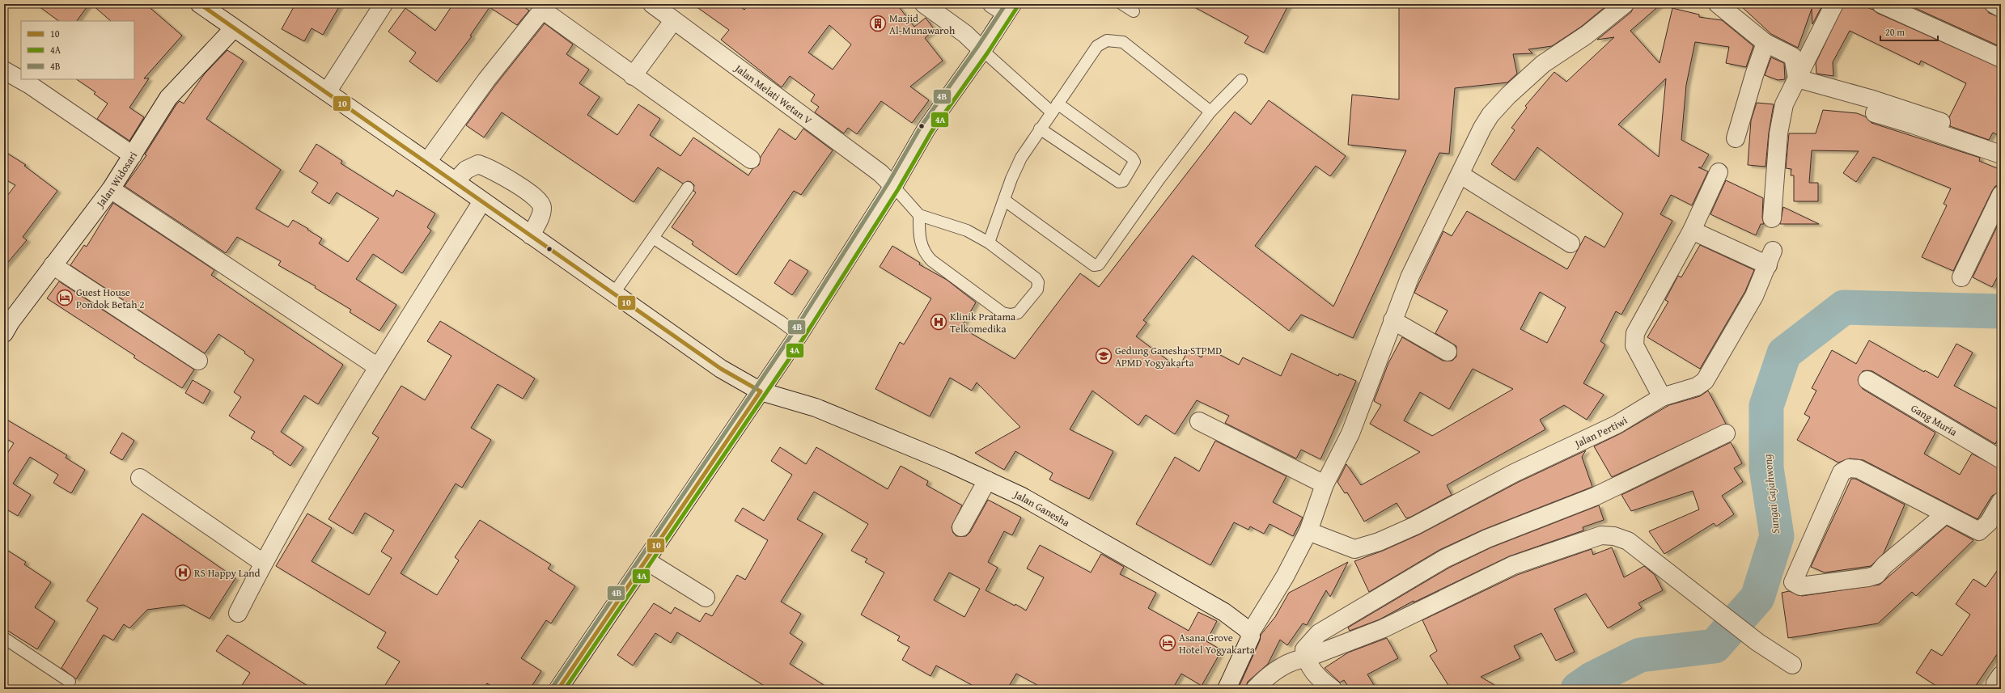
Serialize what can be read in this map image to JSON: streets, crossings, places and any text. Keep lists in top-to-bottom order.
{
  "streets": {
    "street": [
      "Jalan Melati Wetan V",
      "Jalan Widosari",
      "Gang Muria",
      "Jalan Pertiwi",
      "Jalan Ganesha"
    ]
  },
  "crossings": [
    ["Jalan Widosari", "Jalan Ganesha"]
  ],
  "water": ["Sungai Gajahwong"],
  "places": {
    "building": ["Masjid Al-Munawaroh"],
    "hotel": ["Guest House Pondok Betah 2", "Asana Grove Hotel Yogyakarta"],
    "hospital": ["Klinik Pratama Telkomedika", "RS Happy Land"],
    "school or university": ["Gedung Ganesha STPMD APMD Yogyakarta"]
  },
  "lines": ["transit line 10", "transit line 4B", "transit line 4A"],
  "legend": ["10", "4A", "4B"],
  "scale_bar": "20 m"
}
